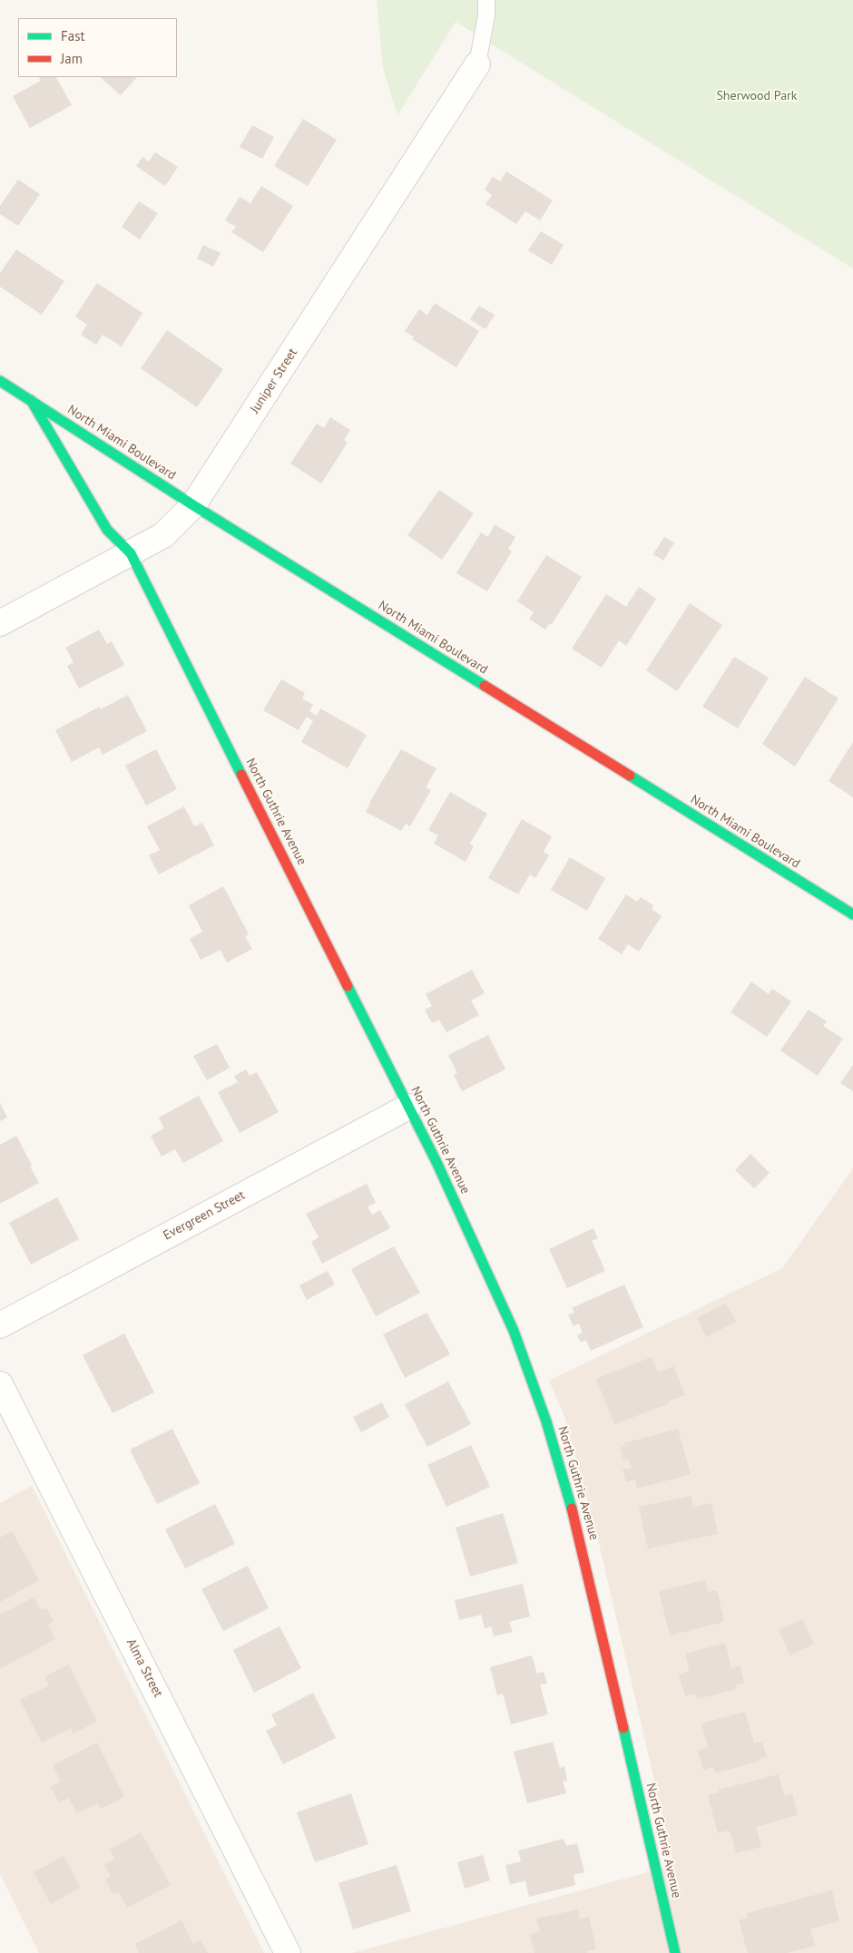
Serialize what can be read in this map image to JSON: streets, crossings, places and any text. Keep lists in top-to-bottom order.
{
  "streets": {
    "street": [
      "Juniper Street",
      "North Miami Boulevard",
      "North Guthrie Avenue",
      "Evergreen Street",
      "Alma Street"
    ]
  },
  "crossings": [
    ["Juniper Street", "North Miami Boulevard"],
    ["Juniper Street", "North Guthrie Avenue"],
    ["North Miami Boulevard", "North Guthrie Avenue"],
    ["North Guthrie Avenue", "Evergreen Street"]
  ],
  "parks": ["Sherwood Park"],
  "legend": ["Fast", "Jam"]
}
